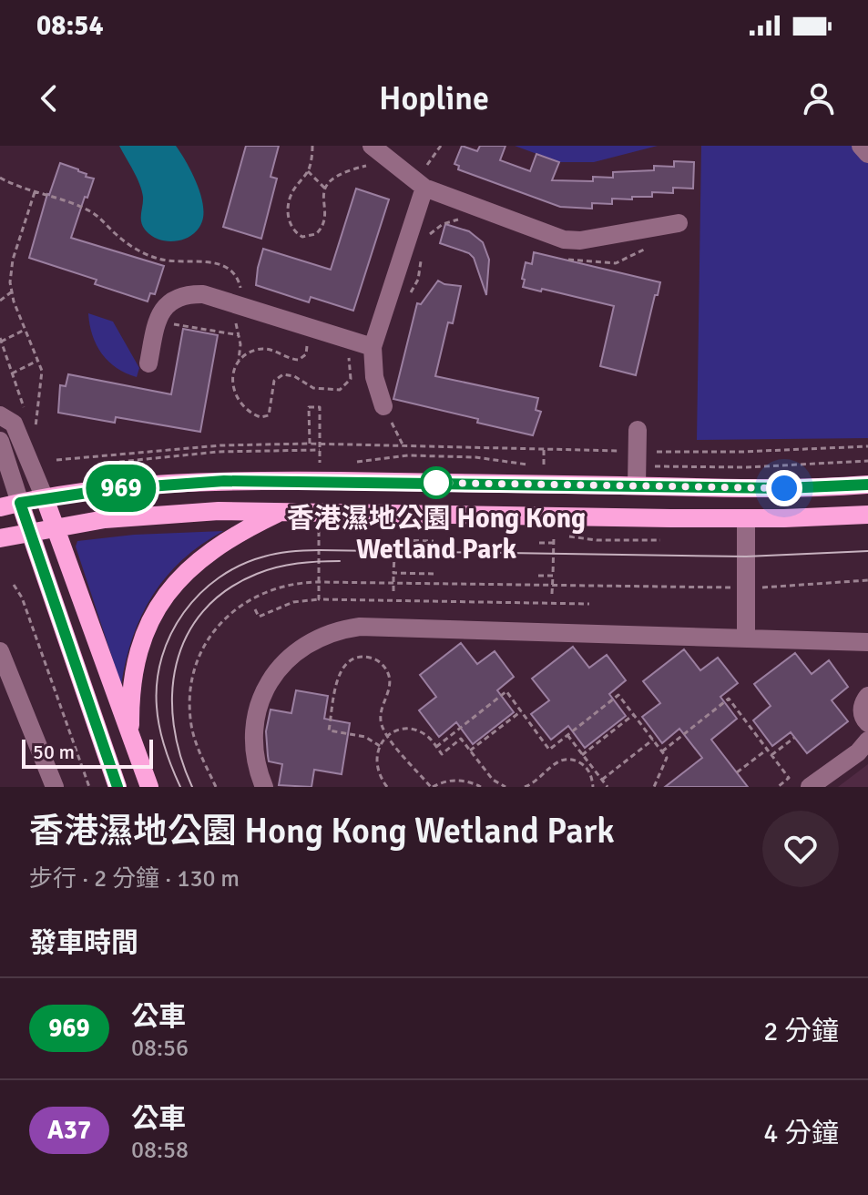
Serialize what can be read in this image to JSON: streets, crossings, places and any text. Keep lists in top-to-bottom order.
{
  "places": ["香港濕地公園 Hong Kong Wetland Park"],
  "lines": ["bus line 969"],
  "scale_bar": "50 m",
  "page": {
    "status": "08:54",
    "header": "Hopline",
    "on_map": "969",
    "scale": "50 m",
    "heading": [
      ["香港濕地公園 Hong Kong Wetland Park", "步行 · 2 分鐘 · 130 m"],
      "發車時間"
    ],
    "list": [
      {
        "mark": "969",
        "name": "公車",
        "note": "08:56",
        "value": "2 分鐘"
      },
      {
        "mark": "A37",
        "name": "公車",
        "note": "08:58",
        "value": "4 分鐘"
      }
    ]
  }
}
